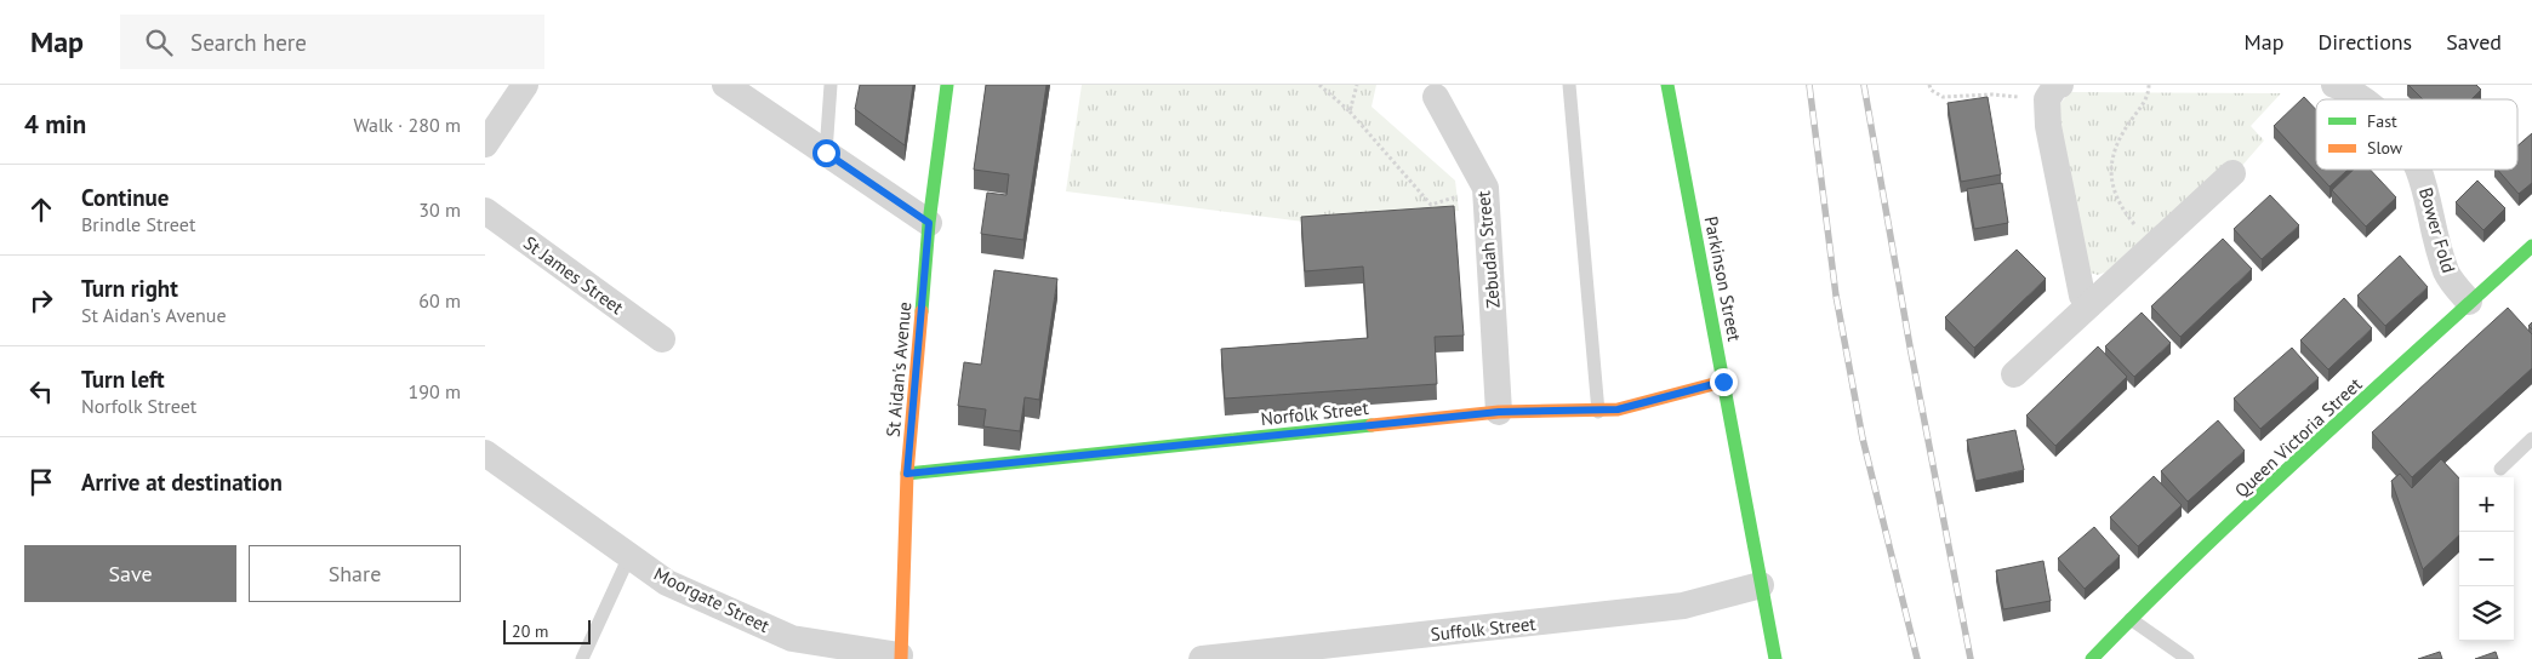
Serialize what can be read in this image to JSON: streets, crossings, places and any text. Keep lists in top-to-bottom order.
{
  "streets": {
    "street": [
      "Bower Fold",
      "Zebudah Street",
      "St James Street",
      "Parkinson Street",
      "St Aidan's Avenue",
      "Norfolk Street",
      "Queen Victoria Street",
      "Moorgate Street",
      "Suffolk Street"
    ]
  },
  "crossings": [
    ["Bower Fold", "Queen Victoria Street"],
    ["Zebudah Street", "Norfolk Street"],
    ["Parkinson Street", "Norfolk Street"],
    ["Parkinson Street", "Suffolk Street"],
    ["St Aidan's Avenue", "Norfolk Street"],
    ["St Aidan's Avenue", "Moorgate Street"]
  ],
  "legend": ["Fast", "Slow"],
  "scale_bar": "20 m",
  "page": {
    "header": "Map",
    "search": "Search here",
    "nav": ["Map", "Directions", "Saved"],
    "heading": ["4 min", "Walk · 280 m"],
    "list": [
      ["Continue", "Brindle Street", "30 m"],
      ["Turn right", "St Aidan's Avenue", "60 m"],
      ["Turn left", "Norfolk Street", "190 m"],
      "Arrive at destination"
    ],
    "map_buttons": ["+", "−"],
    "buttons": ["Save", "Share"],
    "scale": "20 m"
  }
}
